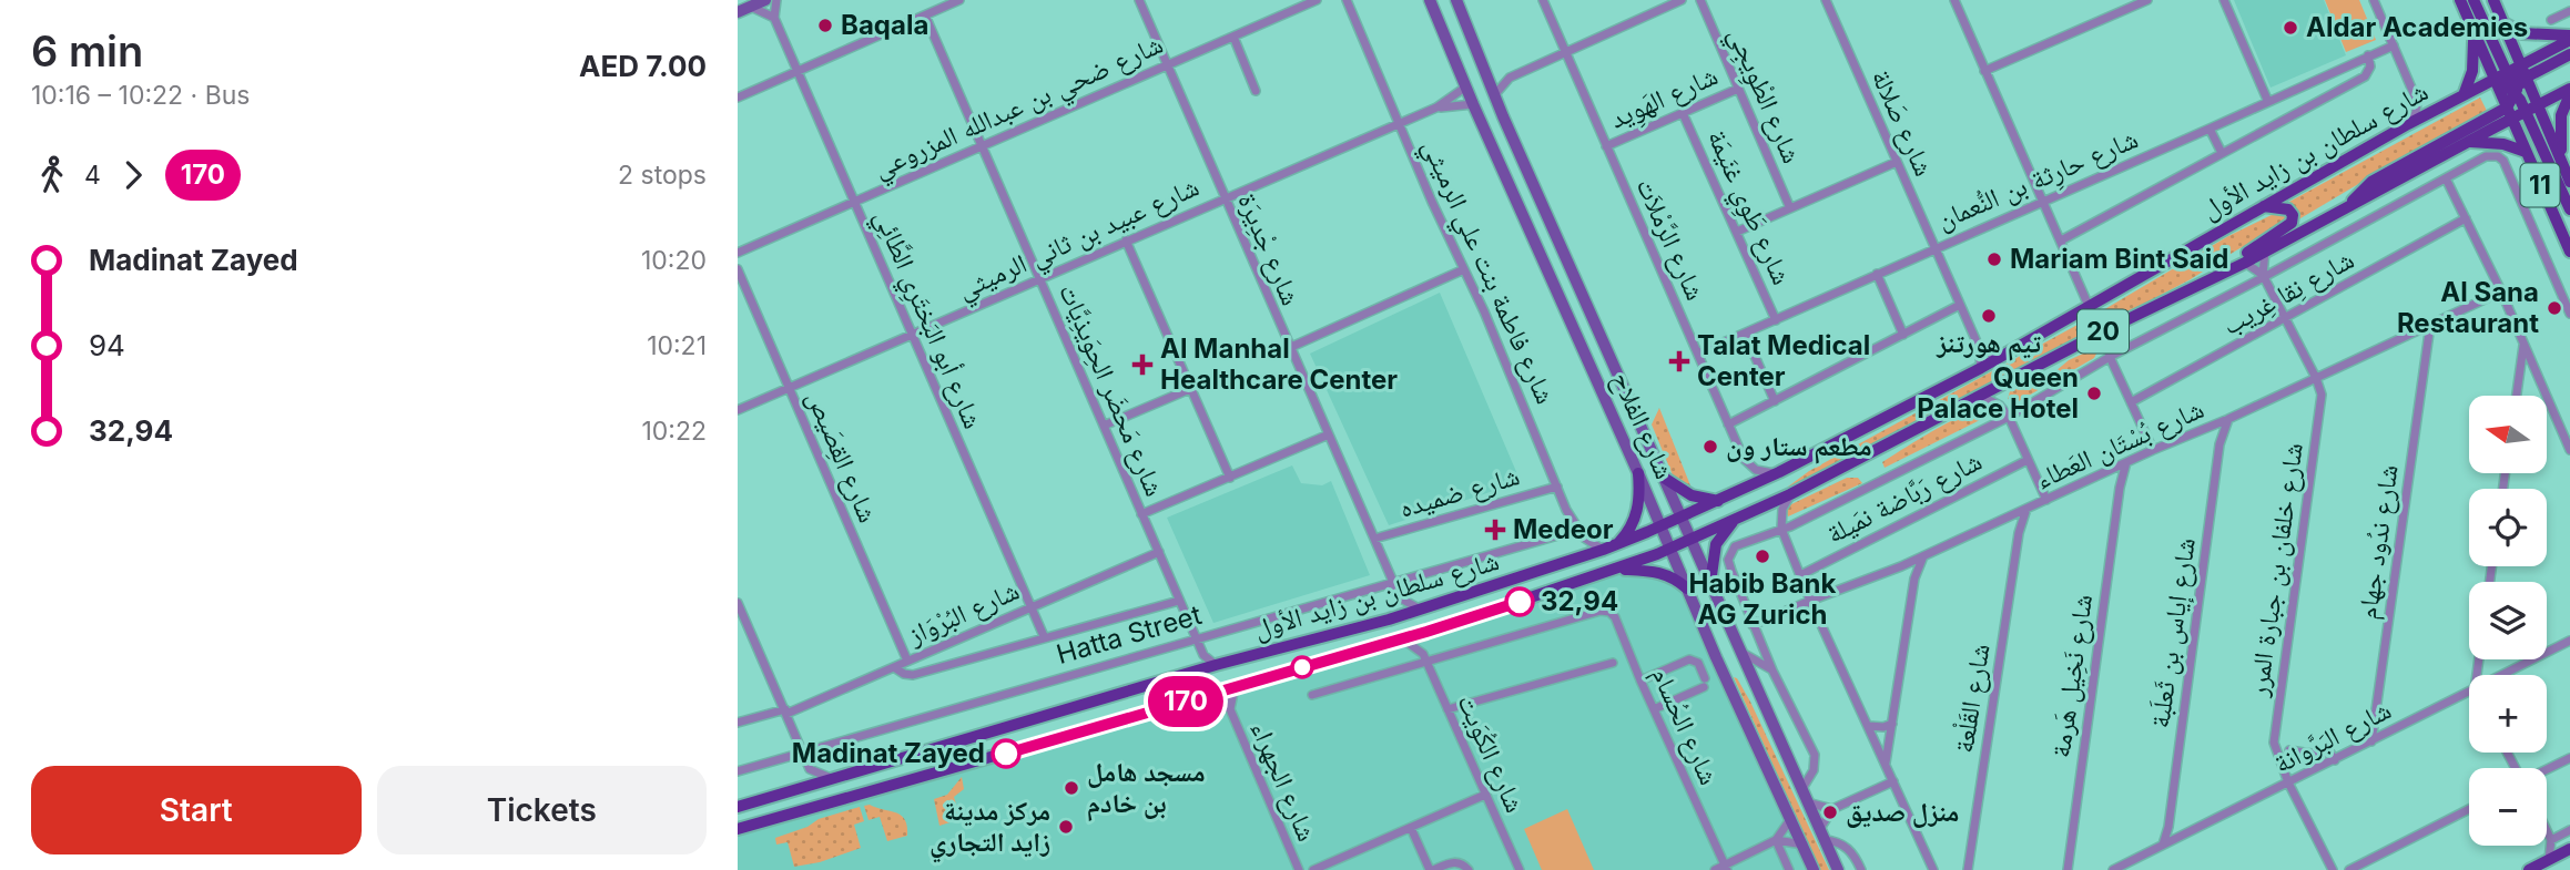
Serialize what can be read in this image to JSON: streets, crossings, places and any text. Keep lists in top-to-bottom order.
{
  "streets": {
    "main road": [
      "شارع سلطان بن زايد الأول",
      "11",
      "20",
      "شارع الفلاح"
    ],
    "street": [
      "شارع الطْوِيجِي",
      "شارع الهَوِيد",
      "شارع ضحي بن عبدالله المزروعي",
      "شارع صَلالة",
      "شارع حارِثة بن النُّعمان",
      "شارع طَوِي غنَيمَة",
      "شارع عبيد بن ثاني الرميثي",
      "شارع الرَّمْلاَت",
      "شارع جْدِيرَة",
      "شارع فاطمة بنت علي الرميثي",
      "شارع نِقا غِريب",
      "شارع أبو البَختَرِي الطَّائِي",
      "شارع مَحضَر الحِوَيذِيَّات",
      "شارع بُسْتَان العَطاء",
      "شارع القِصَيص",
      "شارع ضميده",
      "شارع رَبَّاضة نمَيلة",
      "شارع ندُود جهام",
      "شارع خلفان بن جبارة المرر",
      "شارع البُرْوَاز",
      "شارع إياس بن ثَعلَبة",
      "Hatta Street",
      "شارع نَخِيل هَرمة",
      "شارع القَلْعة",
      "شارع الحُسام",
      "شارع البَرَّوانة",
      "شارع الكُوَيت",
      "شارع الجهراء"
    ]
  },
  "crossings": [
    ["شارع الطْوِيجِي", "شارع الهَوِيد"],
    ["شارع الهَوِيد", "شارع طَوِي غنَيمَة"],
    ["شارع الهَوِيد", "شارع الرَّمْلاَت"],
    ["شارع ضحي بن عبدالله المزروعي", "شارع جْدِيرَة"],
    ["شارع ضحي بن عبدالله المزروعي", "شارع أبو البَختَرِي الطَّائِي"],
    ["شارع ضحي بن عبدالله المزروعي", "شارع مَحضَر الحِوَيذِيَّات"],
    ["شارع صَلالة", "شارع سلطان بن زايد الأول"],
    ["شارع صَلالة", "شارع حارِثة بن النُّعمان"],
    ["شارع سلطان بن زايد الأول", "11"],
    ["شارع سلطان بن زايد الأول", "شارع الرَّمْلاَت"],
    ["شارع سلطان بن زايد الأول", "شارع فاطمة بنت علي الرميثي"],
    ["شارع سلطان بن زايد الأول", "شارع مَحضَر الحِوَيذِيَّات"],
    ["شارع سلطان بن زايد الأول", "شارع الفلاح"],
    ["شارع سلطان بن زايد الأول", "شارع خلفان بن جبارة المرر"],
    ["شارع سلطان بن زايد الأول", "شارع الجهراء"],
    ["شارع حارِثة بن النُّعمان", "شارع طَوِي غنَيمَة"],
    ["شارع حارِثة بن النُّعمان", "شارع الرَّمْلاَت"],
    ["شارع عبيد بن ثاني الرميثي", "شارع جْدِيرَة"],
    ["شارع عبيد بن ثاني الرميثي", "شارع فاطمة بنت علي الرميثي"],
    ["شارع عبيد بن ثاني الرميثي", "شارع أبو البَختَرِي الطَّائِي"],
    ["شارع عبيد بن ثاني الرميثي", "شارع مَحضَر الحِوَيذِيَّات"],
    ["شارع عبيد بن ثاني الرميثي", "شارع الفلاح"],
    ["شارع عبيد بن ثاني الرميثي", "شارع القِصَيص"],
    ["شارع جْدِيرَة", "شارع ضميده"],
    ["شارع جْدِيرَة", "Hatta Street"],
    ["شارع فاطمة بنت علي الرميثي", "شارع ضميده"],
    ["شارع فاطمة بنت علي الرميثي", "Hatta Street"],
    ["شارع نِقا غِريب", "شارع خلفان بن جبارة المرر"],
    ["شارع أبو البَختَرِي الطَّائِي", "شارع البُرْوَاز"],
    ["شارع مَحضَر الحِوَيذِيَّات", "شارع البُرْوَاز"],
    ["شارع مَحضَر الحِوَيذِيَّات", "Hatta Street"],
    ["شارع بُسْتَان العَطاء", "شارع ندُود جهام"],
    ["شارع بُسْتَان العَطاء", "شارع خلفان بن جبارة المرر"],
    ["شارع بُسْتَان العَطاء", "شارع إياس بن ثَعلَبة"],
    ["شارع بُسْتَان العَطاء", "شارع نَخِيل هَرمة"],
    ["شارع بُسْتَان العَطاء", "شارع القَلْعة"],
    ["شارع القِصَيص", "شارع البُرْوَاز"],
    ["شارع ندُود جهام", "شارع البَرَّوانة"],
    ["شارع خلفان بن جبارة المرر", "شارع البَرَّوانة"],
    ["شارع إياس بن ثَعلَبة", "شارع البَرَّوانة"],
    ["شارع الحُسام", "شارع الكُوَيت"]
  ],
  "places": {
    "other": [
      "Baqala",
      "Aldar Academies",
      "Mariam Bint Said",
      "Al Sana Restaurant",
      "تيم هورتنز",
      "Queen Palace Hotel",
      "مطعم ستار ون",
      "Habib Bank AG Zurich",
      "32,94",
      "Madinat Zayed",
      "مسجد هامل بن خادم",
      "منزل صديق",
      "مركز مدينة زايد التجاري"
    ],
    "health": ["Talat Medical Center", "Al Manhal Healthcare Center", "Medeor"]
  },
  "lines": ["bus line 170"],
  "north": "left",
  "page": {
    "heading": ["6 min", "10:16 – 10:22 · Bus", "AED 7.00"],
    "on_map": "170",
    "legs": ["4", "170", "2 stops"],
    "list": [
      {
        "name": "Madinat Zayed",
        "value": "10:20"
      },
      {
        "name": "94",
        "value": "10:21"
      },
      {
        "name": "32,94",
        "value": "10:22"
      }
    ],
    "map_buttons": ["+", "−"],
    "buttons": ["Start", "Tickets"]
  }
}
